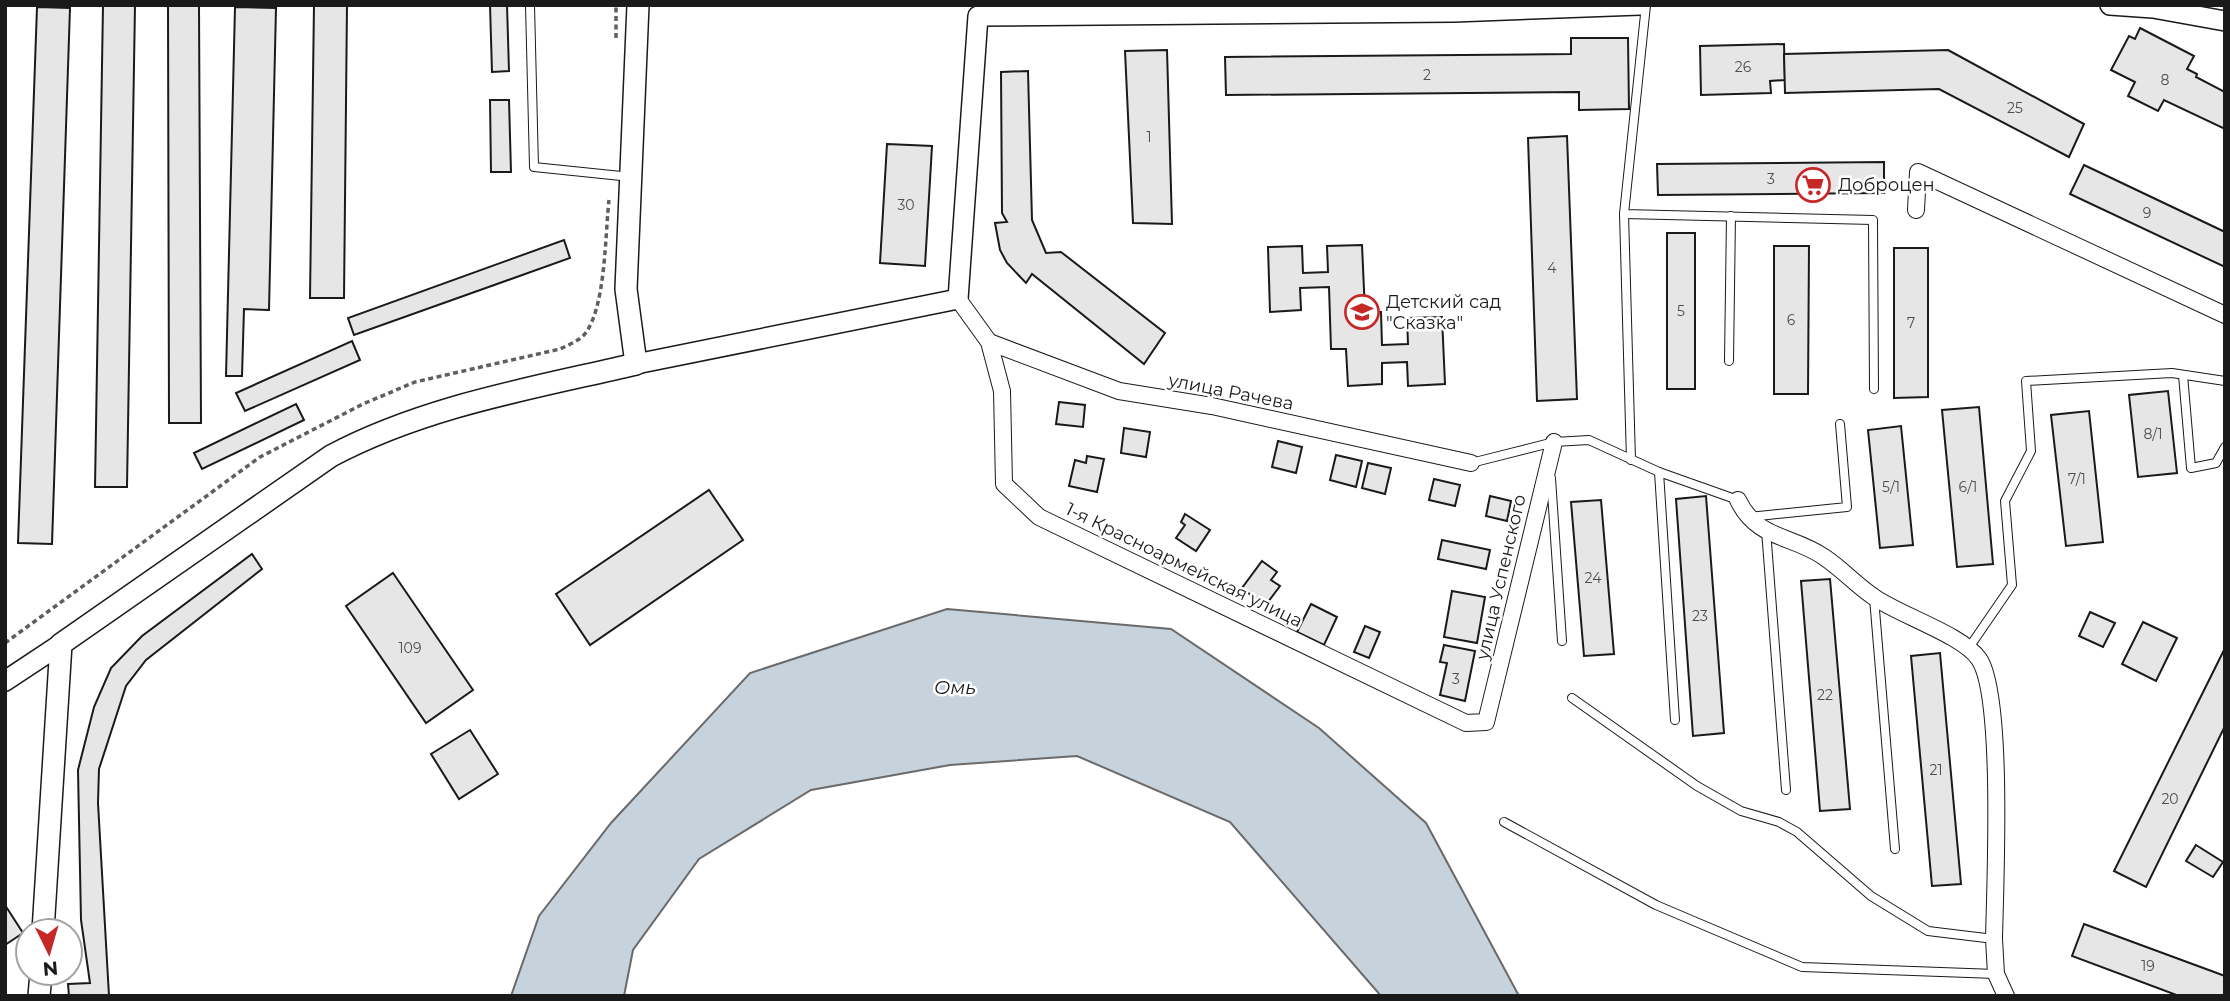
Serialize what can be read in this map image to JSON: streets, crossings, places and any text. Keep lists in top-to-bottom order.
{
  "streets": {
    "street": ["улица Рачева", "1-я Красноармейская улица", "улица Успенского"]
  },
  "crossings": [
    ["улица Рачева", "1-я Красноармейская улица"],
    ["1-я Красноармейская улица", "улица Успенского"]
  ],
  "water": ["Омь"],
  "places": {
    "supermarket": ["Доброцен"],
    "school or university": ["Детский сад \"Сказка\""]
  },
  "house_numbers": [
    "26",
    "2",
    "8",
    "25",
    "1",
    "3",
    "30",
    "9",
    "4",
    "5",
    "6",
    "7",
    "8/1",
    "7/1",
    "5/1",
    "6/1",
    "24",
    "23",
    "109",
    "3",
    "22",
    "21",
    "20",
    "19"
  ],
  "north": "bottom"
}
